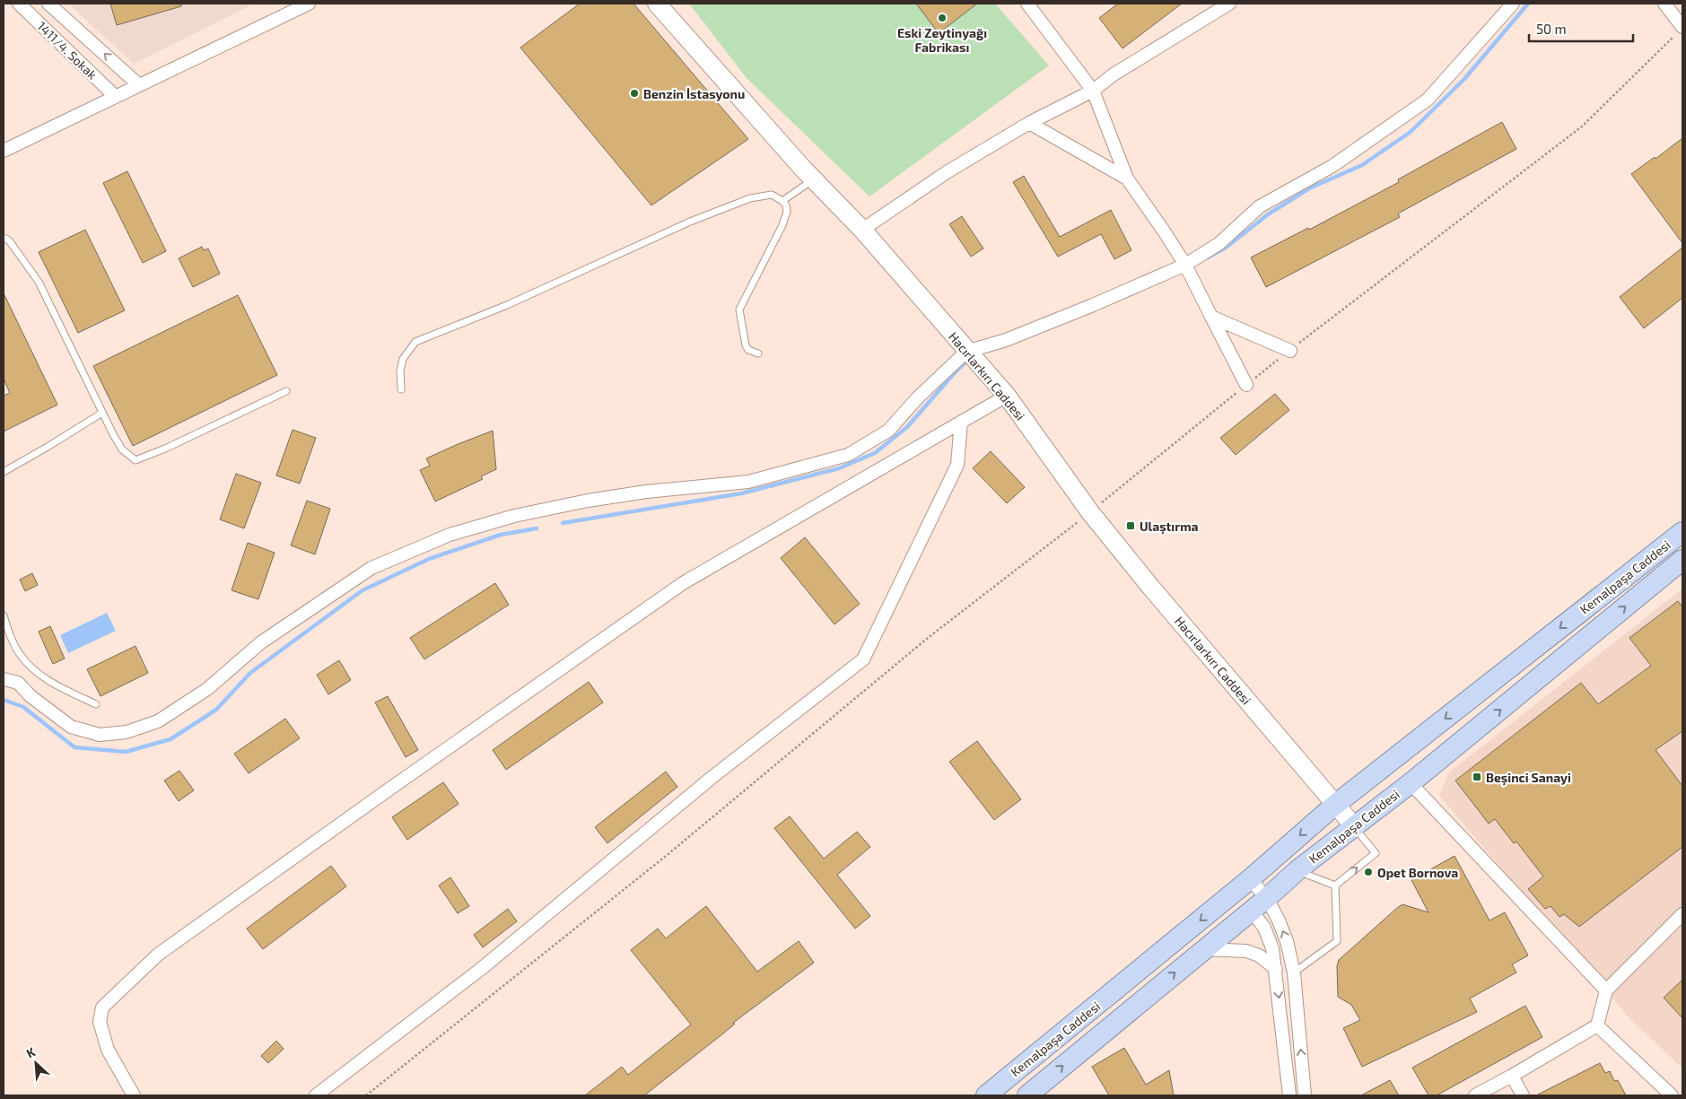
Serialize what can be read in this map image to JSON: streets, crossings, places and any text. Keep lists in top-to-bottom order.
{
  "streets": {
    "main road": ["Kemalpaşa Caddesi"],
    "street": ["1411/4. Sokak", "Hacırlarkırı Caddesi"]
  },
  "crossings": [
    ["Hacırlarkırı Caddesi", "Kemalpaşa Caddesi"]
  ],
  "places": {
    "other": ["Eski Zeytinyağı Fabrikası", "Benzin İstasyonu", "Opet Bornova"],
    "transit": ["Ulaştırma", "Beşinci Sanayi"]
  },
  "scale_bar": "50 m",
  "north": "top left"
}
